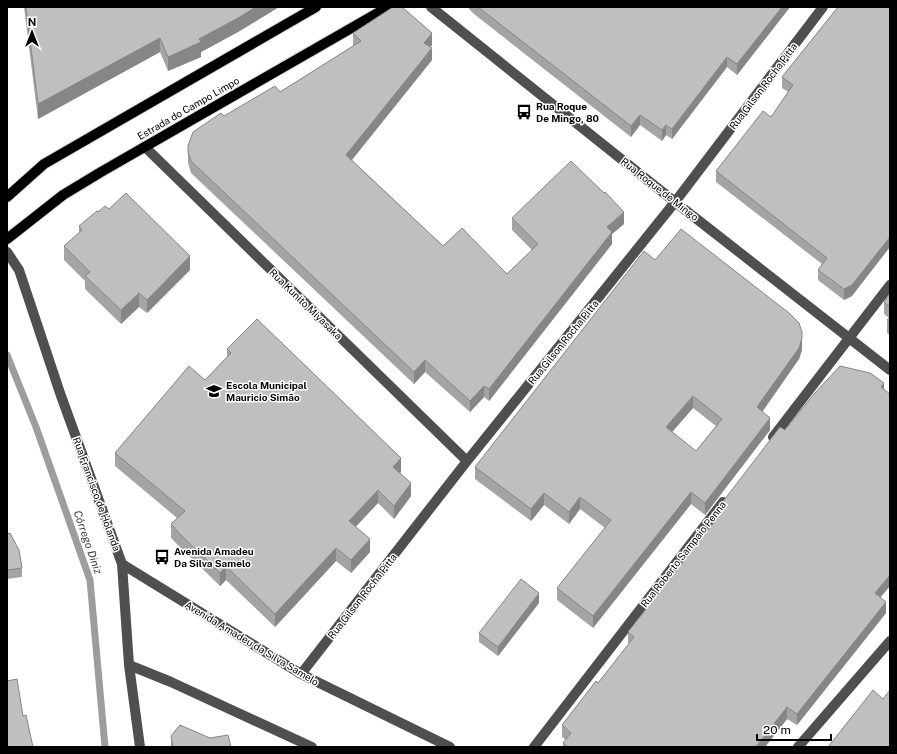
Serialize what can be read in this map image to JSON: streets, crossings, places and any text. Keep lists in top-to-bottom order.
{
  "streets": {
    "main road": ["Estrada do Campo Limpo"],
    "street": [
      "Rua Gilson Rocha Pitta",
      "Rua Roque de Mingo",
      "Rua Kunito Miyasaka",
      "Rua Francisco de Holanda",
      "Rua Roberto Sampaio Penna",
      "Avenida Amadeu da Silva Samelo"
    ]
  },
  "crossings": [
    ["Rua Gilson Rocha Pitta", "Rua Roque de Mingo"],
    ["Rua Gilson Rocha Pitta", "Rua Kunito Miyasaka"],
    ["Rua Gilson Rocha Pitta", "Avenida Amadeu da Silva Samelo"],
    ["Estrada do Campo Limpo", "Rua Kunito Miyasaka"],
    ["Rua Francisco de Holanda", "Avenida Amadeu da Silva Samelo"]
  ],
  "water": ["Córrego Diniz"],
  "places": {
    "bus stop": ["Rua Roque De Mingo, 80", "Avenida Amadeu Da Silva Samelo"],
    "school or university": ["Escola Municipal Mauricio Simão"]
  },
  "scale_bar": "20 m",
  "north": "top"
}
